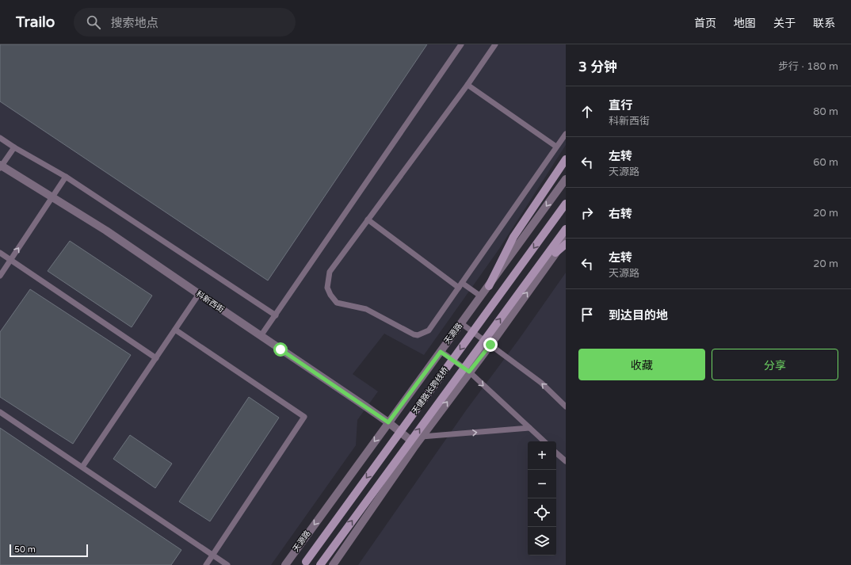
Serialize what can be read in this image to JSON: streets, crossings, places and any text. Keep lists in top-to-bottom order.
{
  "streets": {
    "main road": ["天健路长跨线桥"],
    "street": ["科新西街", "天源路"]
  },
  "crossings": [
    ["科新西街", "天源路"]
  ],
  "scale_bar": "50 m",
  "page": {
    "header": "Trailo",
    "search": "搜索地点",
    "nav": [
      "首页",
      "地图",
      "关于",
      "联系"
    ],
    "heading": ["3 分钟", "步行 · 180 m"],
    "list": [
      ["直行", "科新西街", "80 m"],
      ["左转", "天源路", "60 m"],
      ["右转", "20 m"],
      ["左转", "天源路", "20 m"],
      "到达目的地"
    ],
    "buttons": ["收藏", "分享"],
    "map_buttons": ["+", "−"],
    "scale": "50 m"
  }
}
